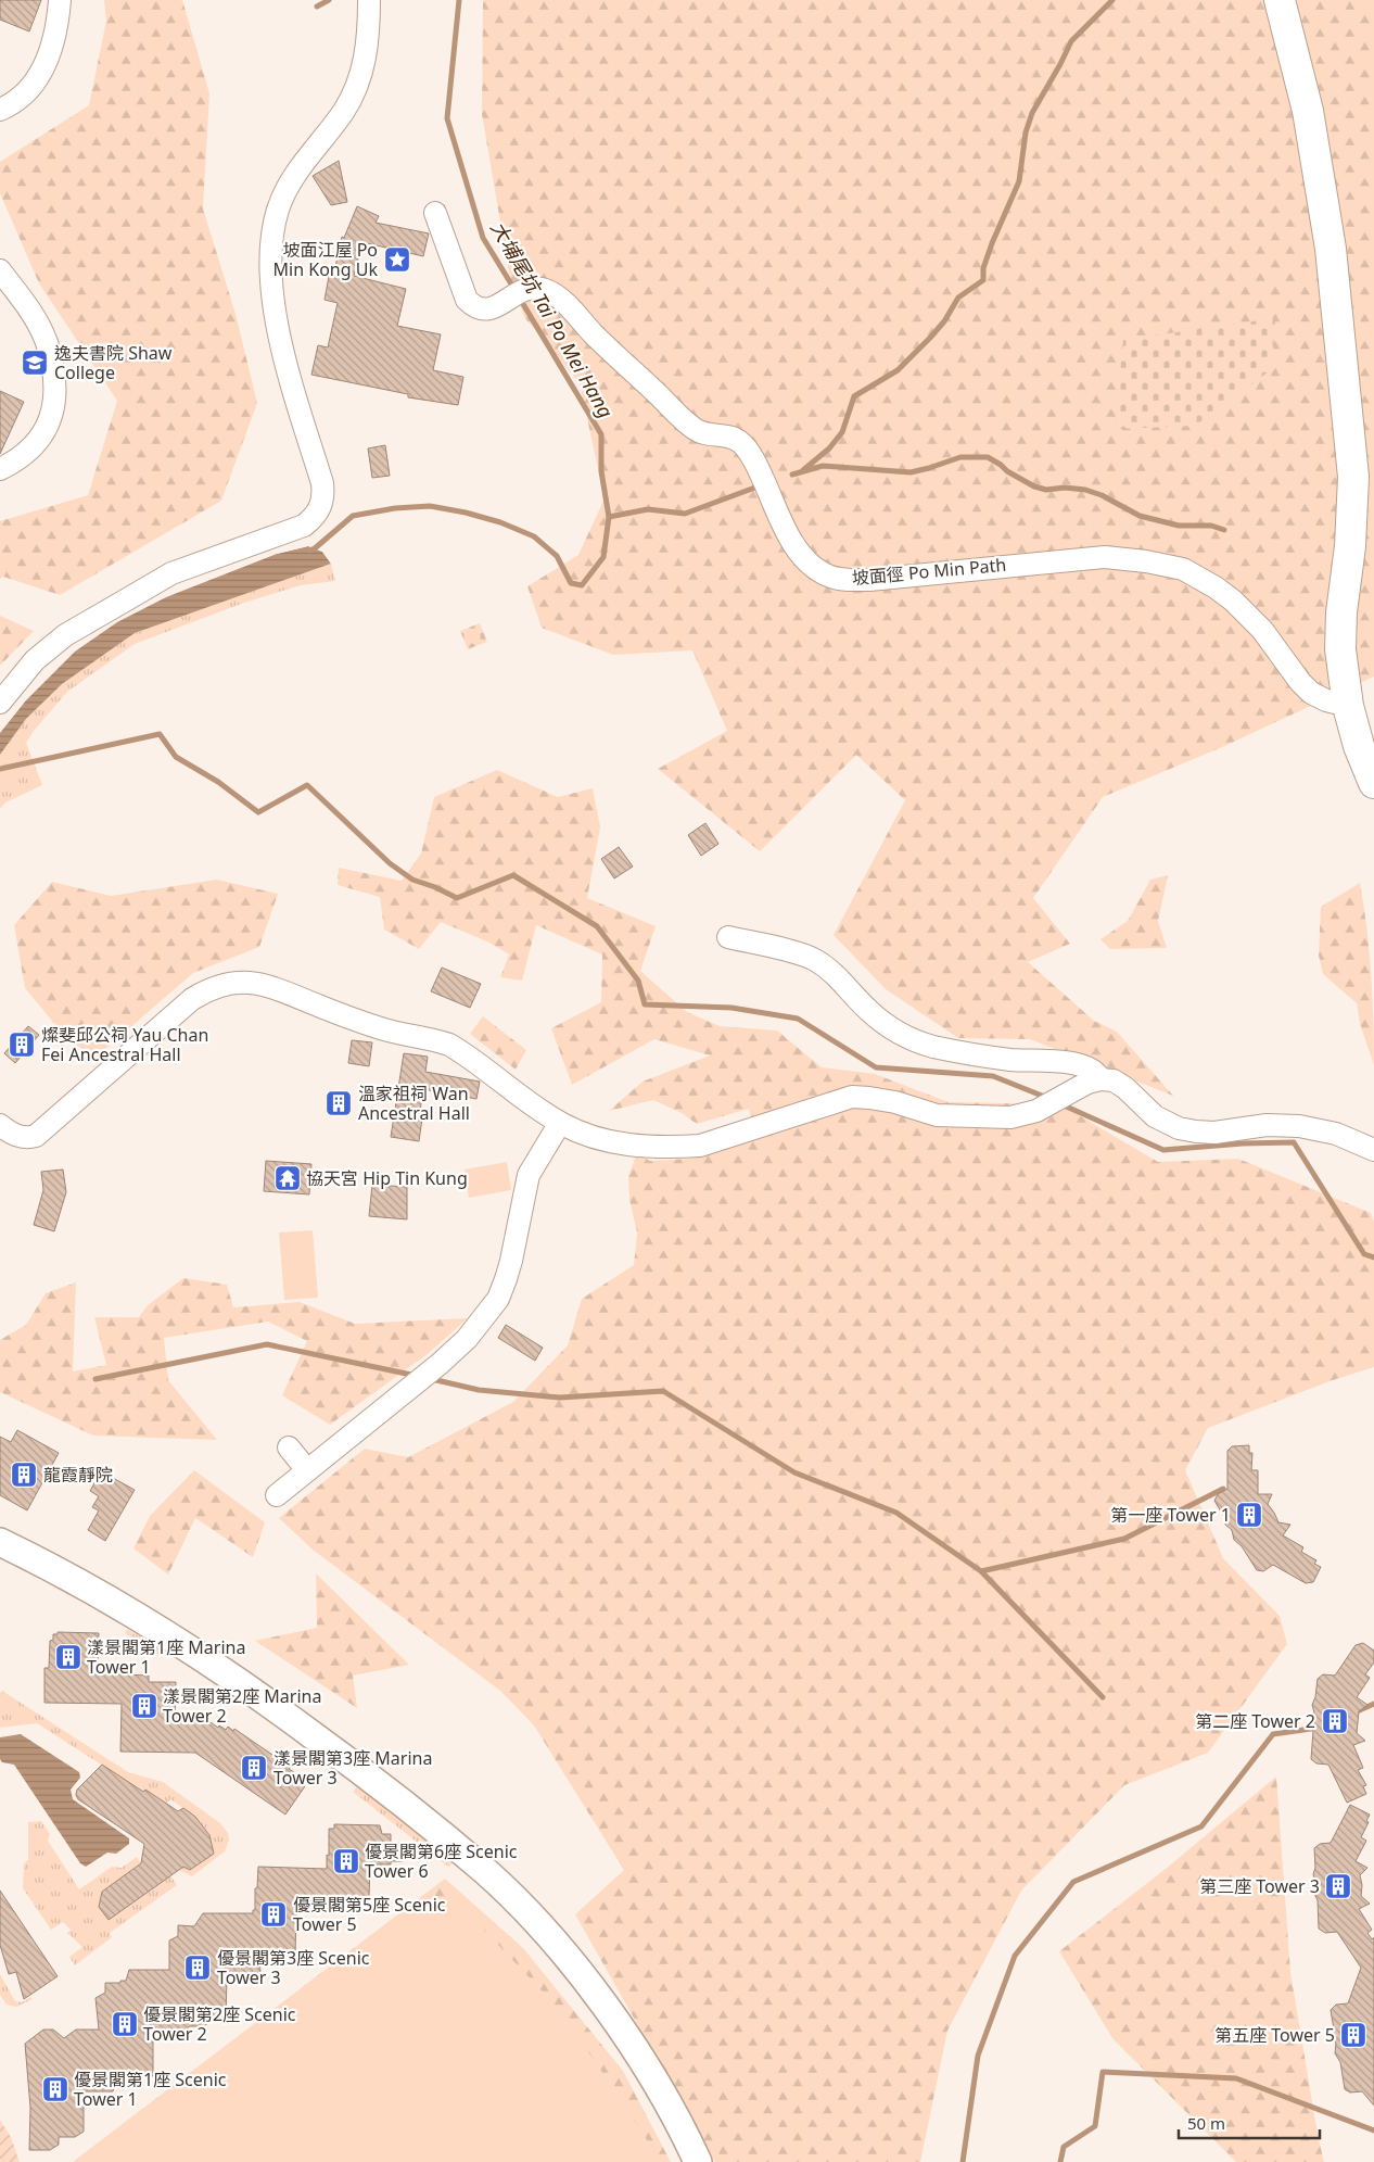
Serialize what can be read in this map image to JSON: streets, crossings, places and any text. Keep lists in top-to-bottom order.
{
  "streets": {
    "street": ["坡面徑 Po Min Path"]
  },
  "water": ["大埔尾坑 Tai Po Mei Hang"],
  "places": {
    "place": ["坡面江屋 Po Min Kong Uk"],
    "school or university": ["逸夫書院 Shaw College"],
    "building": [
      "燦斐邱公祠 Yau Chan Fei Ancestral Hall",
      "溫家祖祠 Wan Ancestral Hall",
      "龍霞靜院",
      "第一座 Tower 1",
      "漾景閣第1座 Marina Tower 1",
      "漾景閣第2座 Marina Tower 2",
      "第二座 Tower 2",
      "漾景閣第3座 Marina Tower 3",
      "優景閣第6座 Scenic Tower 6",
      "第三座 Tower 3",
      "優景閣第5座 Scenic Tower 5",
      "優景閣第3座 Scenic Tower 3",
      "優景閣第2座 Scenic Tower 2",
      "第五座 Tower 5",
      "優景閣第1座 Scenic Tower 1"
    ],
    "temple": ["協天宮 Hip Tin Kung"]
  },
  "scale_bar": "50 m"
}
